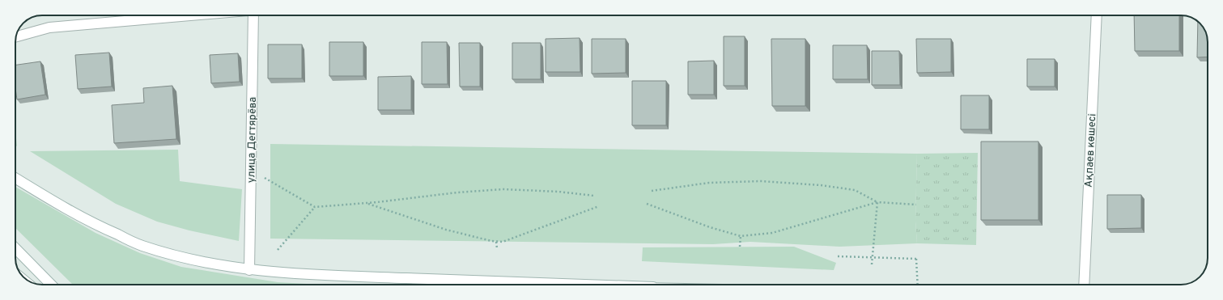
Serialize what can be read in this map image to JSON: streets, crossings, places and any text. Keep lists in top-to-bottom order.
{
  "streets": {
    "main road": ["улица Дегтярёва", "Ақпаев көшесі"]
  }
}
